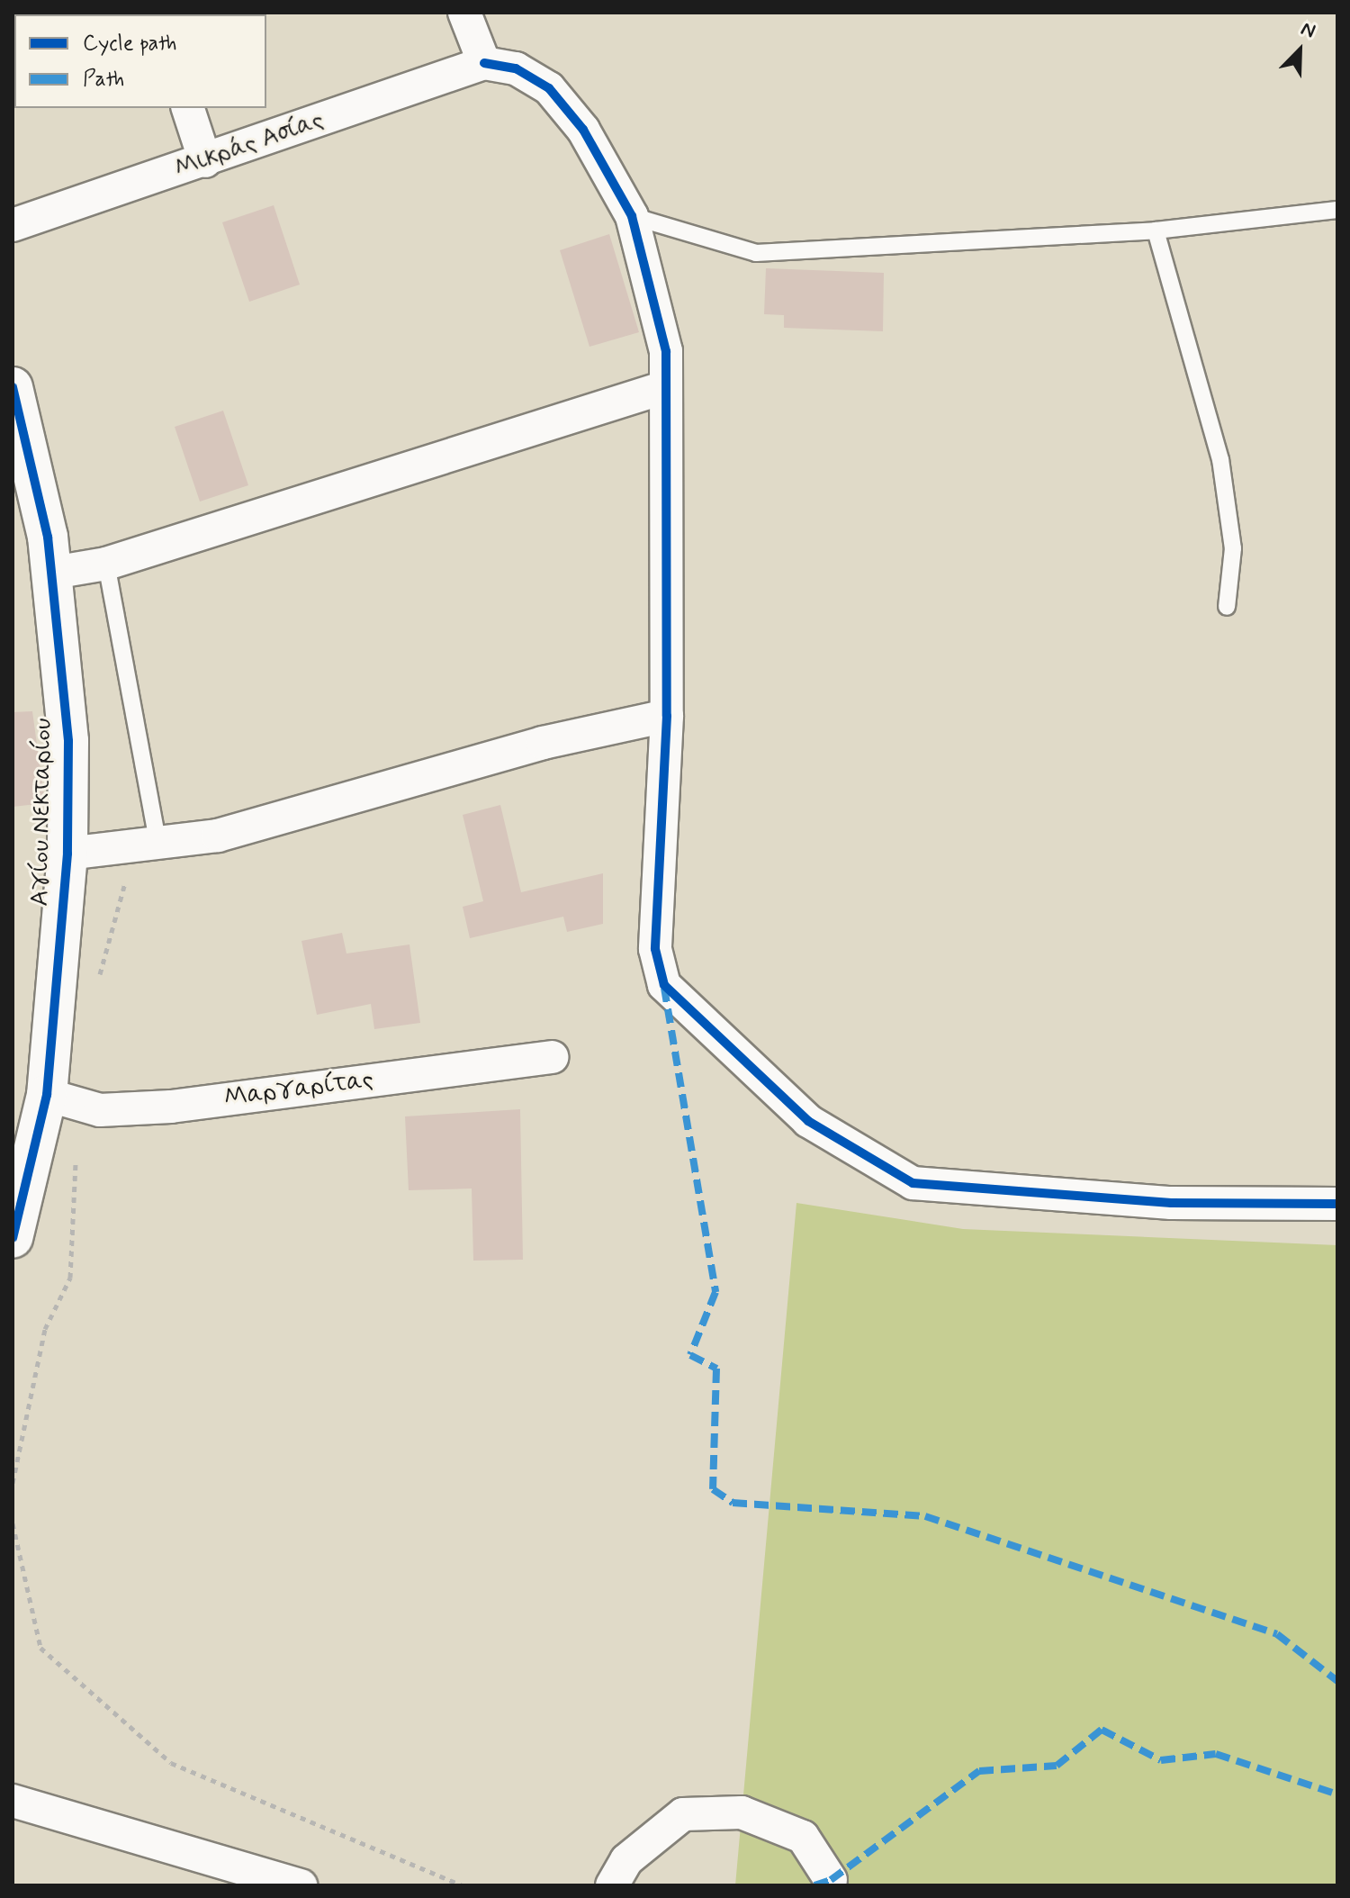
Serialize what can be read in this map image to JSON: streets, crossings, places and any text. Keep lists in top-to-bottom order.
{
  "streets": {
    "street": ["Μικράς Ασίας", "Αγίου Νεκταρίου", "Μαργαρίτας"]
  },
  "crossings": [
    ["Αγίου Νεκταρίου", "Μαργαρίτας"]
  ],
  "legend": ["Cycle path", "Path"],
  "north": "top right"
}
